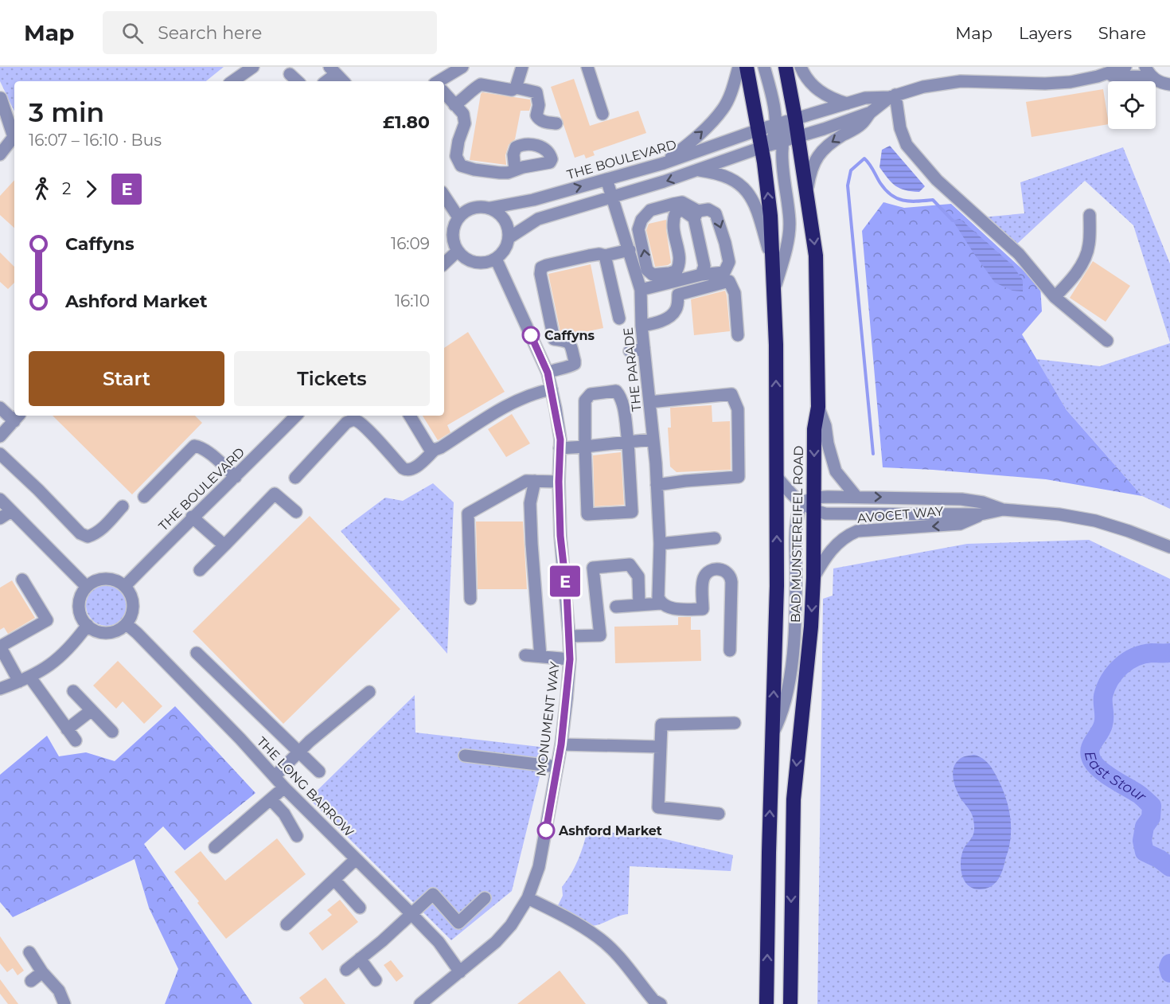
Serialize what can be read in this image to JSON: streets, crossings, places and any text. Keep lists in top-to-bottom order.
{
  "streets": {
    "highway": ["BAD MUNSTEREIFEL ROAD"],
    "street": [
      "THE BOULEVARD",
      "THE PARADE",
      "AVOCET WAY",
      "MONUMENT WAY",
      "THE LONG BARROW"
    ]
  },
  "crossings": [
    ["THE BOULEVARD", "THE PARADE"],
    ["THE BOULEVARD", "BAD MUNSTEREIFEL ROAD"],
    ["THE BOULEVARD", "MONUMENT WAY"],
    ["THE BOULEVARD", "THE LONG BARROW"],
    ["AVOCET WAY", "BAD MUNSTEREIFEL ROAD"],
    ["MONUMENT WAY", "THE LONG BARROW"]
  ],
  "water": ["East Stour"],
  "places": ["Caffyns", "Ashford Market"],
  "lines": ["bus line E"],
  "page": {
    "header": "Map",
    "search": "Search here",
    "nav": ["Map", "Layers", "Share"],
    "on_map": "E",
    "heading": ["3 min", "16:07 – 16:10 · Bus", "£1.80"],
    "legs": ["2", "E"],
    "list": [
      {
        "name": "Caffyns",
        "value": "16:09"
      },
      {
        "name": "Ashford Market",
        "value": "16:10"
      }
    ],
    "buttons": ["Start", "Tickets"]
  }
}
